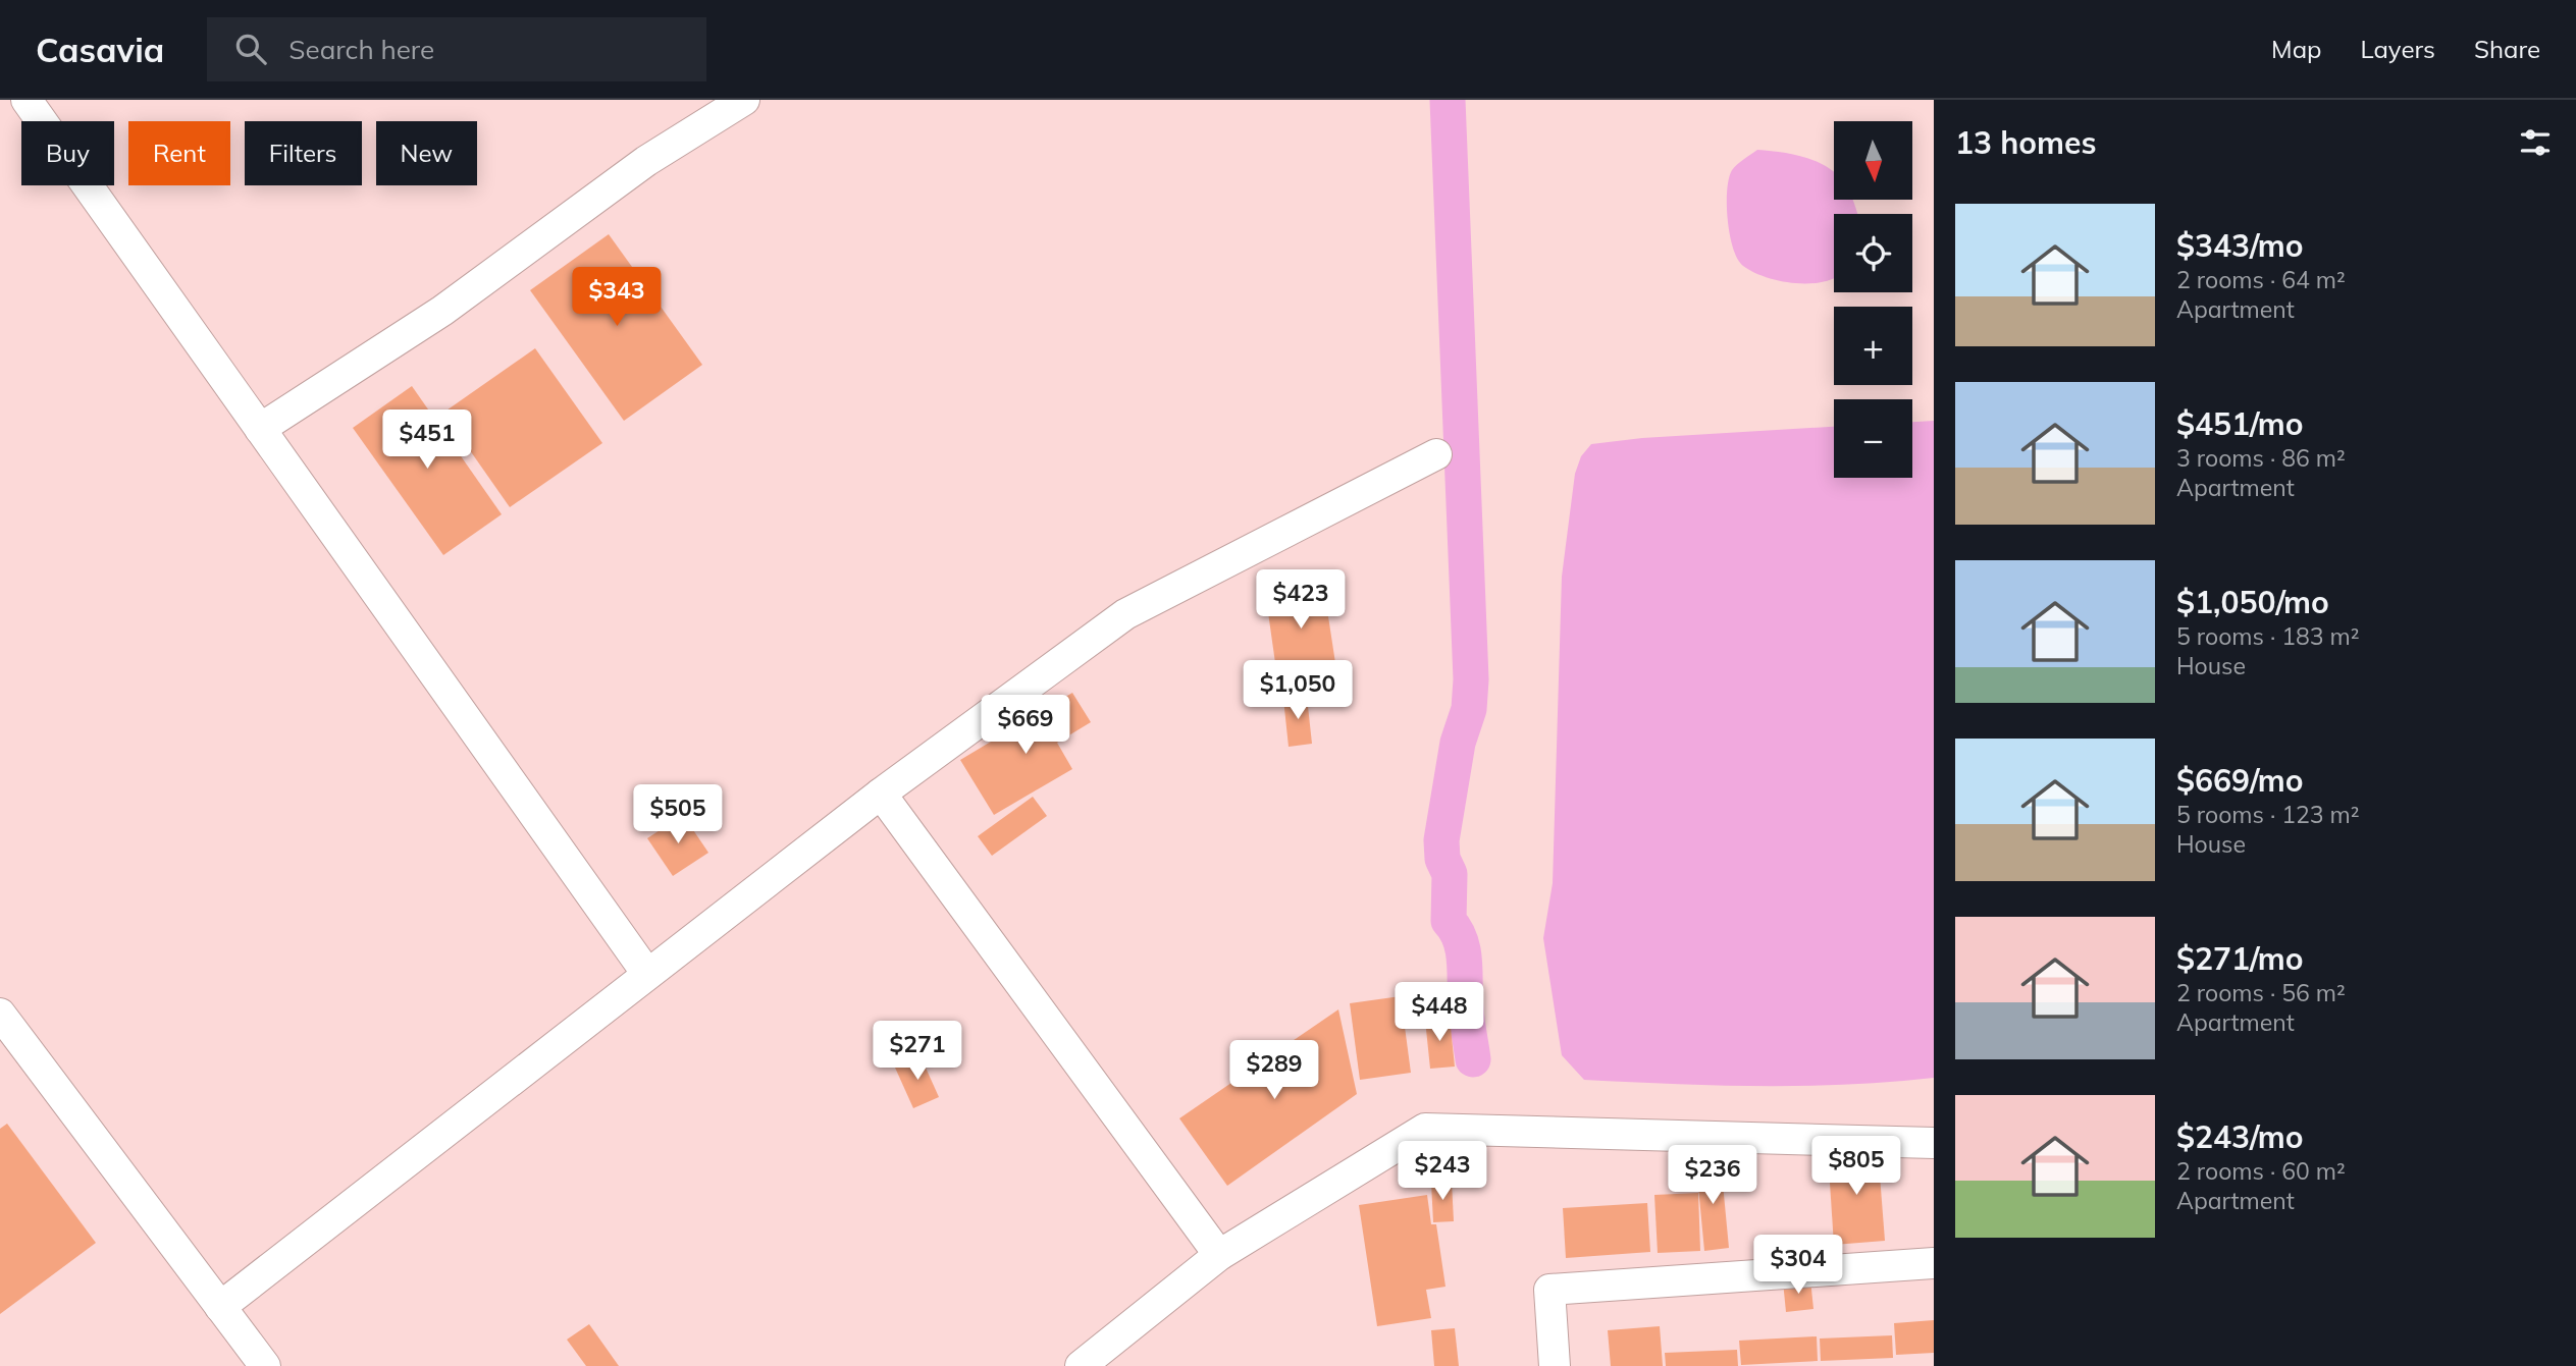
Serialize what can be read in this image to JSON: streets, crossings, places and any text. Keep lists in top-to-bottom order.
{
  "north": "bottom",
  "page": {
    "header": "Casavia",
    "search": "Search here",
    "nav": ["Map", "Layers", "Share"],
    "heading": "13 homes",
    "map_buttons": ["+", "−"],
    "chip": [
      "Buy",
      "Rent",
      "Filters",
      "New"
    ],
    "list": [
      {
        "name": "$343/mo",
        "note": "2 rooms · 64 m² · Apartment"
      },
      {
        "name": "$451/mo",
        "note": "3 rooms · 86 m² · Apartment"
      },
      {
        "name": "$1,050/mo",
        "note": "5 rooms · 183 m² · House"
      },
      {
        "name": "$669/mo",
        "note": "5 rooms · 123 m² · House"
      },
      {
        "name": "$271/mo",
        "note": "2 rooms · 56 m² · Apartment"
      },
      {
        "name": "$243/mo",
        "note": "2 rooms · 60 m² · Apartment"
      }
    ],
    "price": [
      "$343",
      "$451",
      "$423",
      "$1,050",
      "$669",
      "$505",
      "$448",
      "$271",
      "$289",
      "$805",
      "$243",
      "$236",
      "$304"
    ]
  }
}
